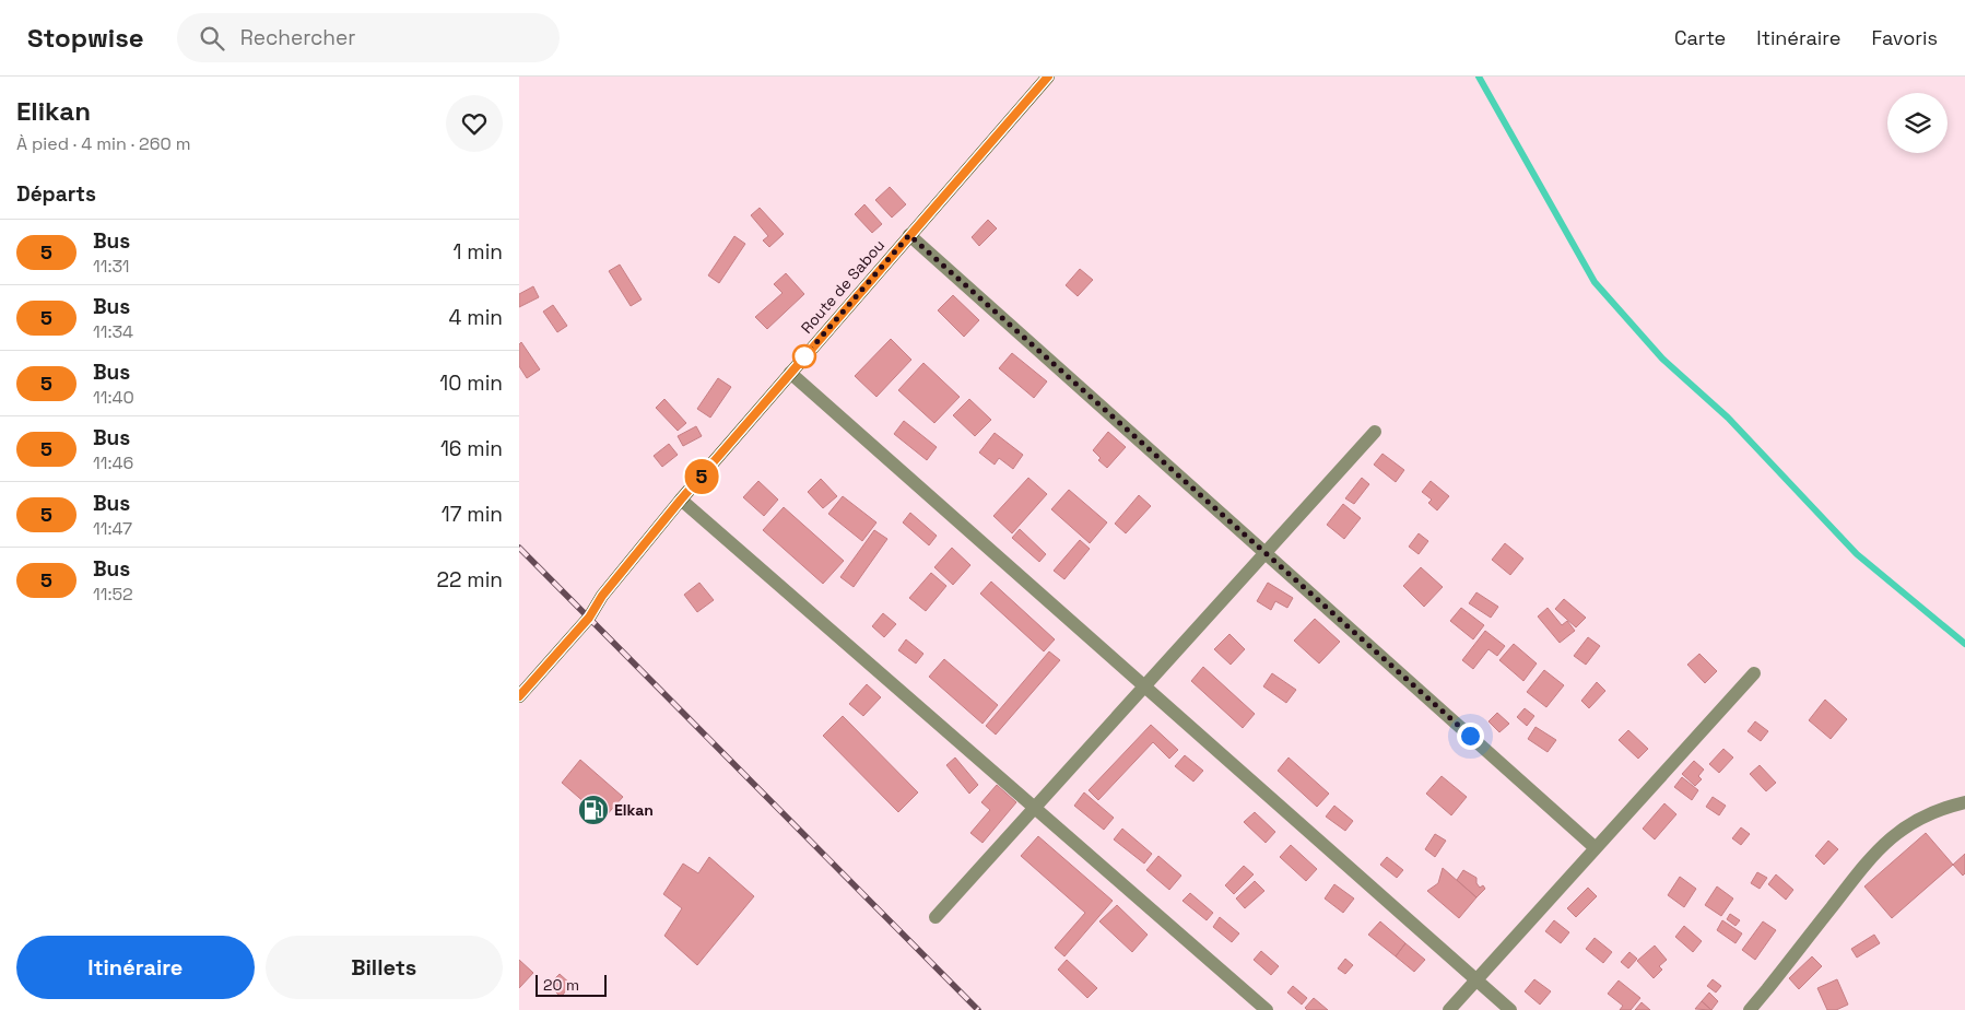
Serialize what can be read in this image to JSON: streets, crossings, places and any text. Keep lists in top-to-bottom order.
{
  "streets": {
    "main road": ["Route de Sabou"]
  },
  "places": {
    "fuel station": ["Elkan"]
  },
  "lines": ["bus line 5"],
  "scale_bar": "20 m",
  "page": {
    "header": "Stopwise",
    "search": "Rechercher",
    "nav": ["Carte", "Itinéraire", "Favoris"],
    "heading": [
      ["Elikan", "À pied · 4 min · 260 m"],
      "Départs"
    ],
    "on_map": "5",
    "list": [
      {
        "mark": "5",
        "name": "Bus",
        "note": "11:31",
        "value": "1 min"
      },
      {
        "mark": "5",
        "name": "Bus",
        "note": "11:34",
        "value": "4 min"
      },
      {
        "mark": "5",
        "name": "Bus",
        "note": "11:40",
        "value": "10 min"
      },
      {
        "mark": "5",
        "name": "Bus",
        "note": "11:46",
        "value": "16 min"
      },
      {
        "mark": "5",
        "name": "Bus",
        "note": "11:47",
        "value": "17 min"
      },
      {
        "mark": "5",
        "name": "Bus",
        "note": "11:52",
        "value": "22 min"
      }
    ],
    "buttons": ["Itinéraire", "Billets"],
    "scale": "20 m"
  }
}
